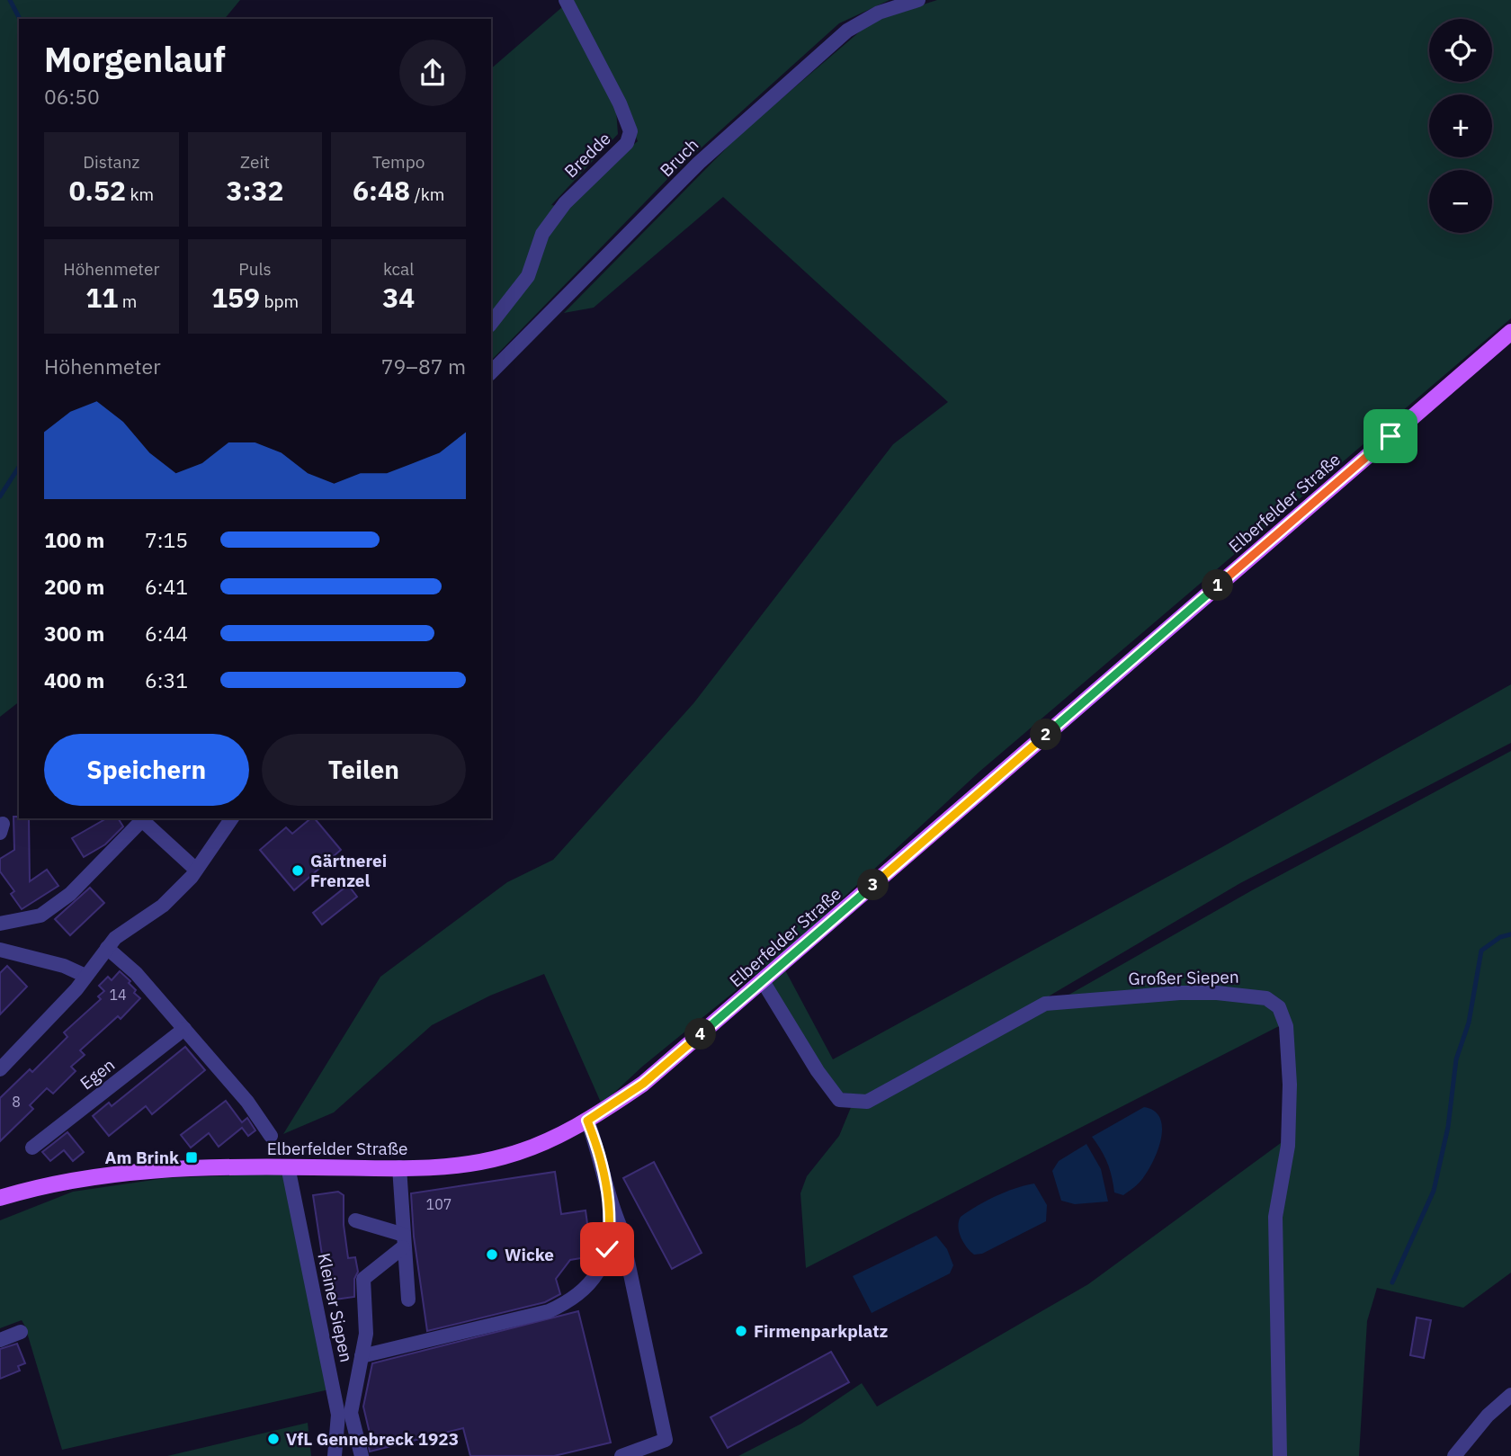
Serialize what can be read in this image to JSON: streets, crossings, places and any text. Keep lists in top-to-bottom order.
{
  "streets": {
    "main road": ["Elberfelder Straße"],
    "street": [
      "Bredde",
      "Bruch",
      "Großer Siepen",
      "Egen",
      "Kleiner Siepen"
    ]
  },
  "crossings": [
    ["Elberfelder Straße", "Großer Siepen"],
    ["Elberfelder Straße", "Kleiner Siepen"]
  ],
  "places": {
    "other": [
      "Gärtnerei Frenzel",
      "Wicke",
      "Firmenparkplatz",
      "VfL Gennebreck 1923"
    ],
    "transit": ["Am Brink"]
  },
  "house_numbers": ["14", "8", "107"],
  "page": {
    "map_buttons": ["+", "−"],
    "heading": ["Morgenlauf", "06:50"],
    "stats": [
      ["Distanz", "0.52 km"],
      ["Zeit", "3:32"],
      ["Tempo", "6:48 /km"],
      ["Höhenmeter", "11 m"],
      ["Puls", "159 bpm"],
      ["kcal", "34"]
    ],
    "chart": ["Höhenmeter", "79–87 m"],
    "list": [
      {
        "name": "100 m",
        "note": "7:15"
      },
      {
        "name": "200 m",
        "note": "6:41"
      },
      {
        "name": "300 m",
        "note": "6:44"
      },
      {
        "name": "400 m",
        "note": "6:31"
      }
    ],
    "pins": [
      "1",
      "2",
      "3",
      "4"
    ],
    "buttons": ["Speichern", "Teilen"]
  }
}
